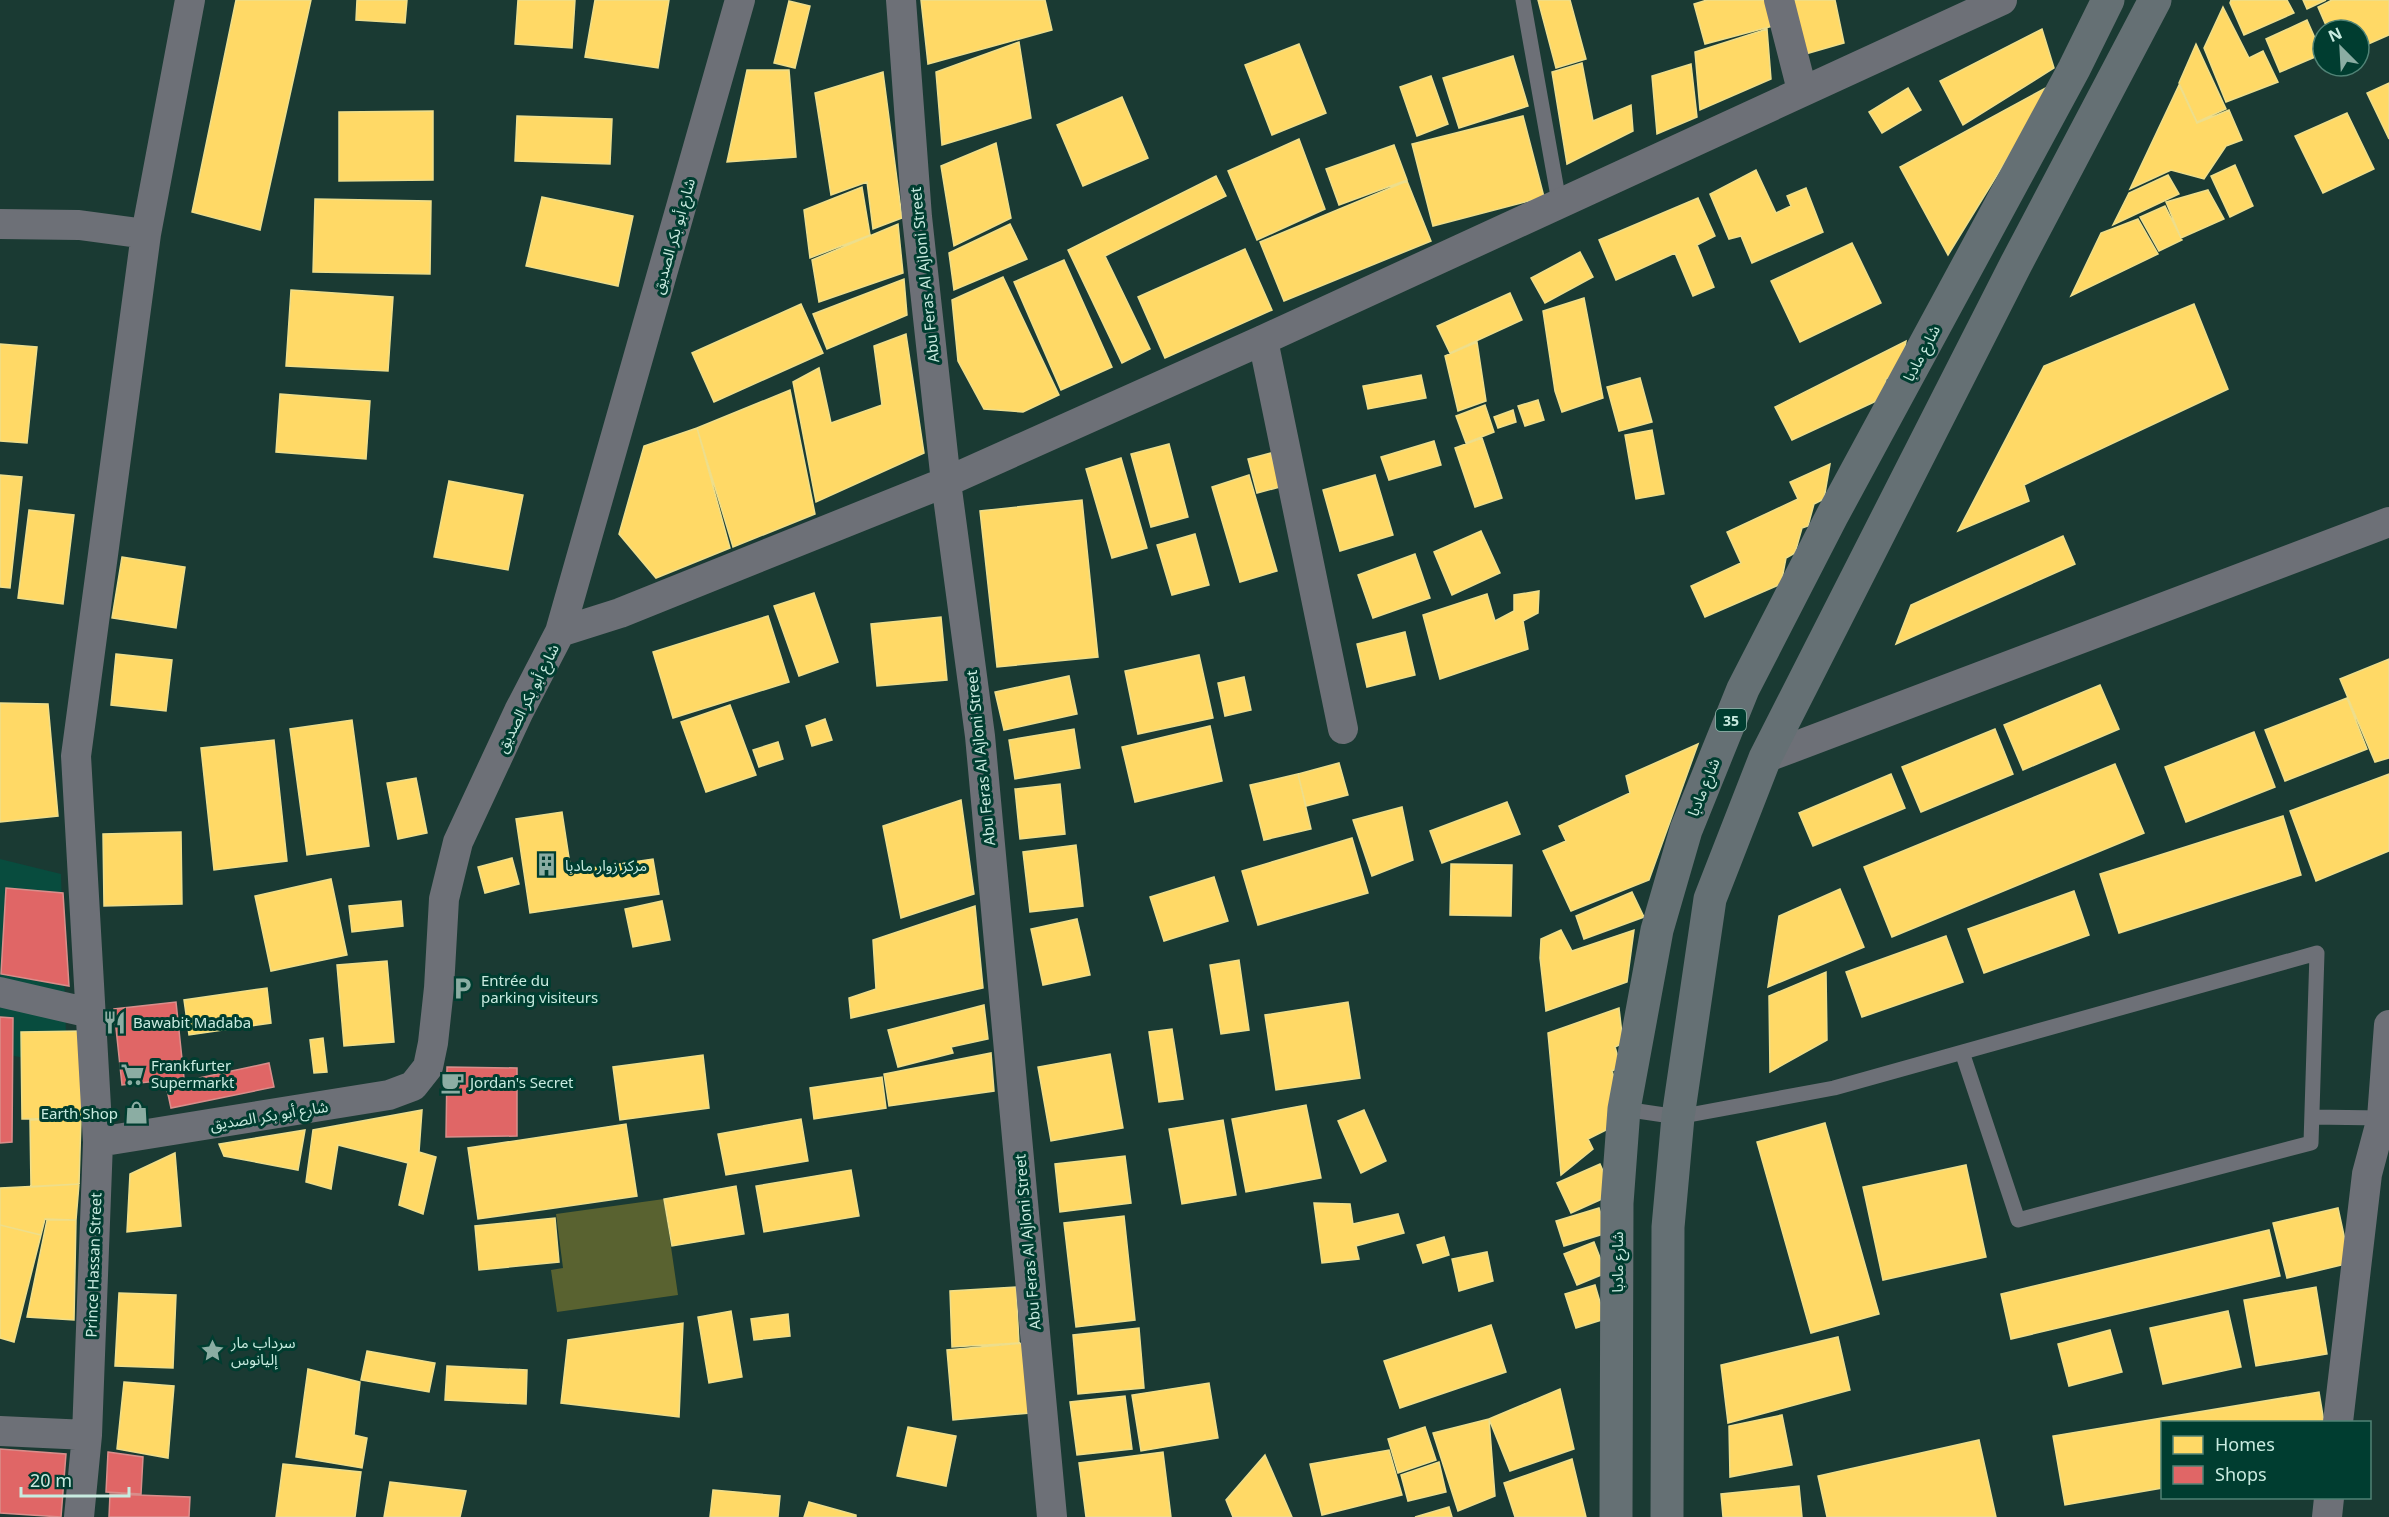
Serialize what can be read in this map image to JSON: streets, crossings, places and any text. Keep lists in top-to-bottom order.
{
  "streets": {
    "main road": ["شارع مادبا", "35"],
    "street": ["شارع أبو بكر الصديق", "Abu Feras Al Ajloni Street", "Prince Hassan Street"]
  },
  "crossings": [
    ["شارع أبو بكر الصديق", "Prince Hassan Street"]
  ],
  "places": {
    "building": ["مركز زوار مادبا"],
    "parking": ["Entrée du parking visiteurs"],
    "restaurant": ["Bawabit Madaba"],
    "supermarket": ["Frankfurter Supermarkt"],
    "cafe": ["Jordan's Secret"],
    "shop": ["Earth Shop"],
    "place": ["سرداب مار إليانوس"]
  },
  "legend": ["Homes", "Shops"],
  "scale_bar": "20 m",
  "north": "top left"
}
